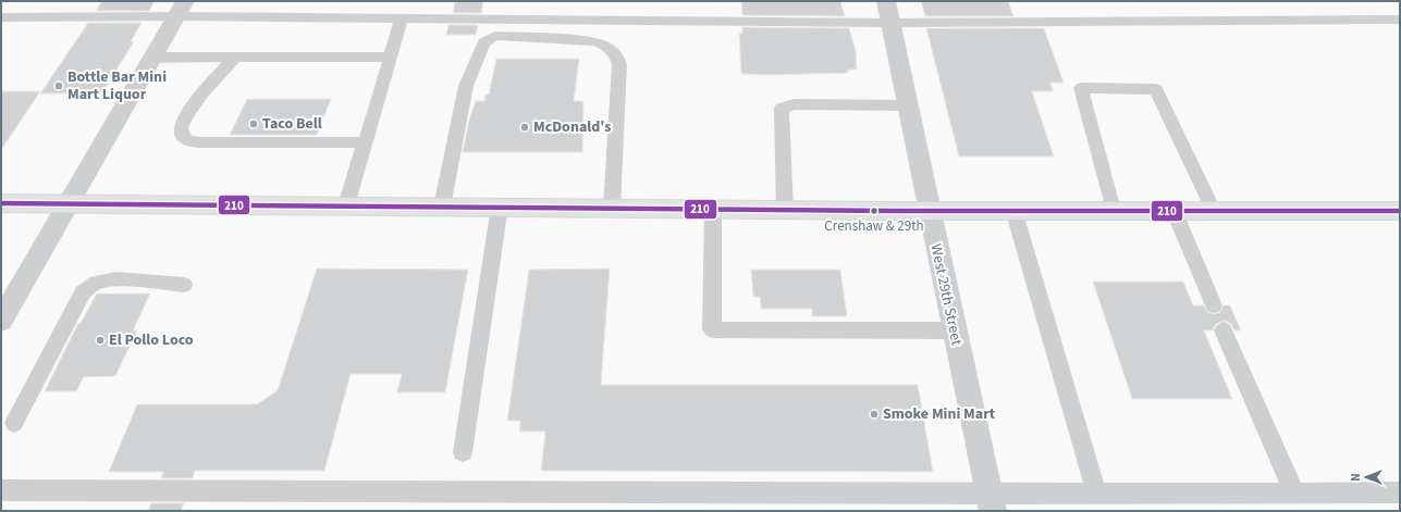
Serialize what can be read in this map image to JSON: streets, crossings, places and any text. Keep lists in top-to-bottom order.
{
  "streets": {
    "street": ["West 29th Street"]
  },
  "places": [
    "Bottle Bar Mini Mart Liquor",
    "Taco Bell",
    "McDonald's",
    "Crenshaw & 29th",
    "El Pollo Loco",
    "Smoke Mini Mart"
  ],
  "lines": ["transit line 210"],
  "north": "left"
}
